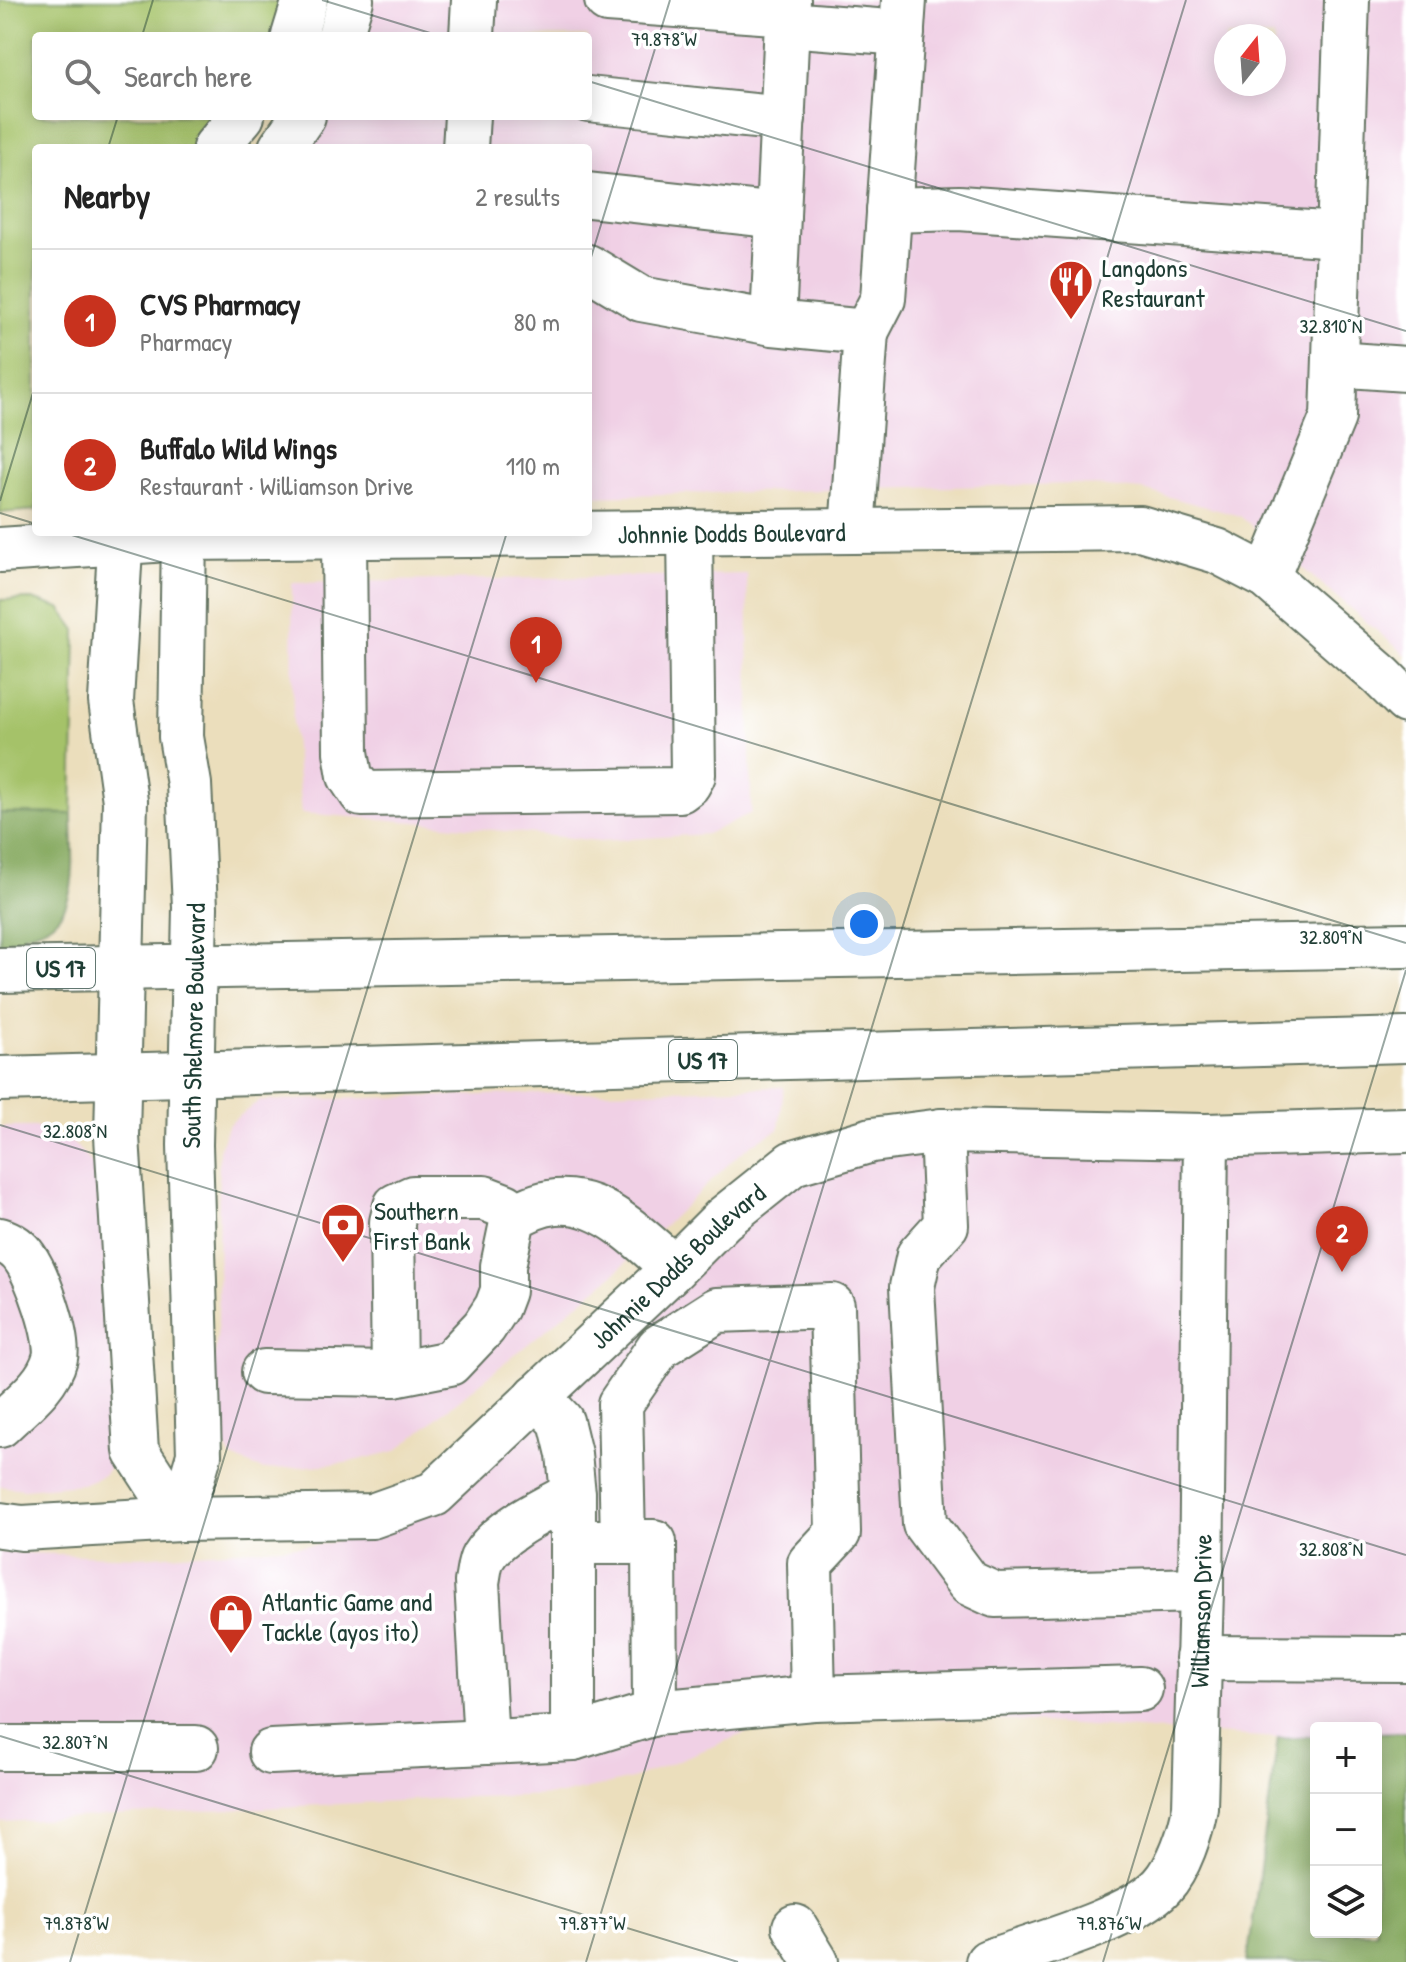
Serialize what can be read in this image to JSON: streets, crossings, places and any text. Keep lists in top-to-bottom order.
{
  "streets": {
    "main road": [
      "Johnnie Dodds Boulevard",
      "US 17",
      "South Shelmore Boulevard",
      "Williamson Drive"
    ]
  },
  "crossings": [
    ["Johnnie Dodds Boulevard", "South Shelmore Boulevard"],
    ["Johnnie Dodds Boulevard", "Williamson Drive"],
    ["US 17", "South Shelmore Boulevard"]
  ],
  "places": {
    "restaurant": ["Langdons Restaurant"],
    "bank": ["Southern First Bank"],
    "shop": ["Atlantic Game and Tackle (ayos ito)"]
  },
  "north": "top",
  "page": {
    "search": "Search here",
    "heading": ["Nearby", "2 results"],
    "list": [
      {
        "mark": "1",
        "name": "CVS Pharmacy",
        "note": "Pharmacy",
        "value": "80 m"
      },
      {
        "mark": "2",
        "name": "Buffalo Wild Wings",
        "note": "Restaurant · Williamson Drive",
        "value": "110 m"
      }
    ],
    "pins": ["1", "2"],
    "map_buttons": ["+", "−"]
  },
  "coordinates": [
    "79.878°W",
    "32.810°N",
    "32.809°N",
    "32.808°N",
    "32.807°N",
    "79.877°W",
    "79.876°W"
  ]
}
